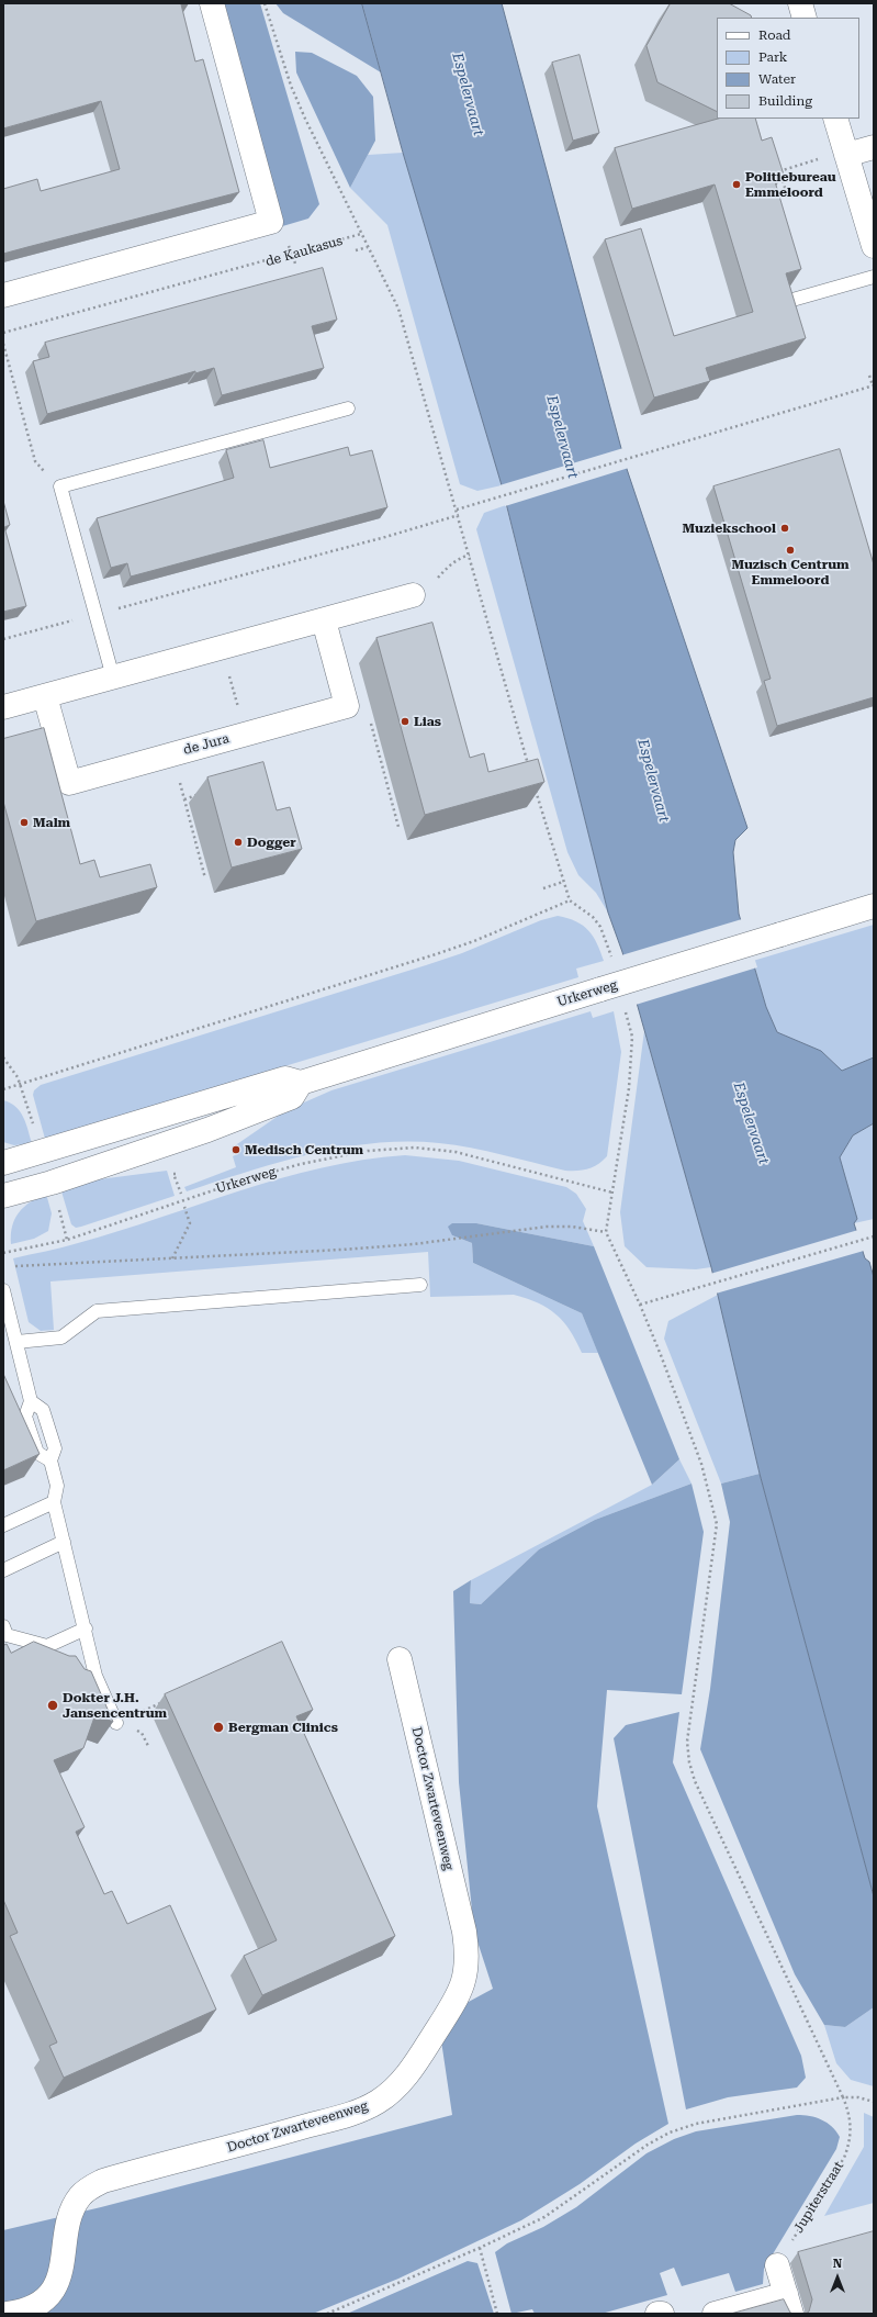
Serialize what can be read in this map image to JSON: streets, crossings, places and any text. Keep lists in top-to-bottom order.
{
  "streets": {
    "street": ["de Jura", "Urkerweg", "Doctor Zwarteveenweg"],
    "path": ["de Kaukasus", "Jupiterstraat"]
  },
  "water": ["Espelervaart"],
  "places": [
    "Politiebureau Emmeloord",
    "Muziekschool",
    "Muzisch Centrum Emmeloord",
    "Lias",
    "Malm",
    "Dogger",
    "Medisch Centrum",
    "Dokter J.H. Jansencentrum",
    "Bergman Clinics"
  ],
  "legend": [
    "Road",
    "Park",
    "Water",
    "Building"
  ],
  "north": "top"
}
